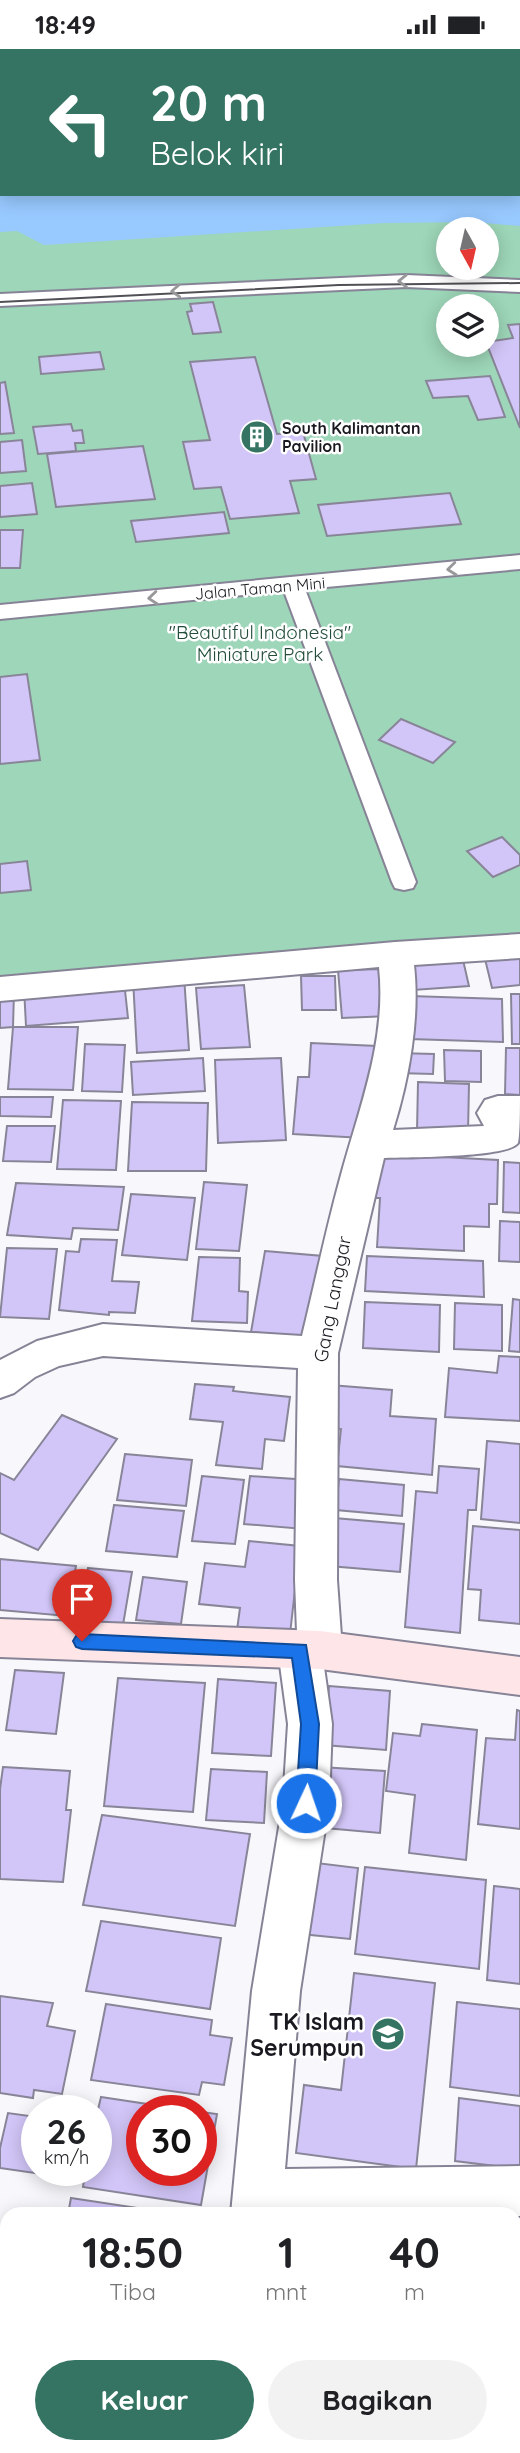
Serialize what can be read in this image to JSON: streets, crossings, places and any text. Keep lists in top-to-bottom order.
{
  "streets": {
    "street": ["Gang Langgar"],
    "lane": ["Jalan Taman Mini"]
  },
  "one_way": ["Jalan Taman Mini"],
  "parks": ["\"Beautiful Indonesia\" Miniature Park"],
  "places": {
    "building": ["South Kalimantan Pavilion"],
    "school or university": ["TK Islam Serumpun"]
  },
  "north": "bottom",
  "page": {
    "status": "18:49",
    "turn": ["20 m", "Belok kiri"],
    "speed": "26 km/h",
    "limit": "30",
    "eta": [
      "18:50",
      "Tiba",
      "1",
      "mnt",
      "40",
      "m"
    ],
    "buttons": ["Keluar", "Bagikan"]
  }
}
